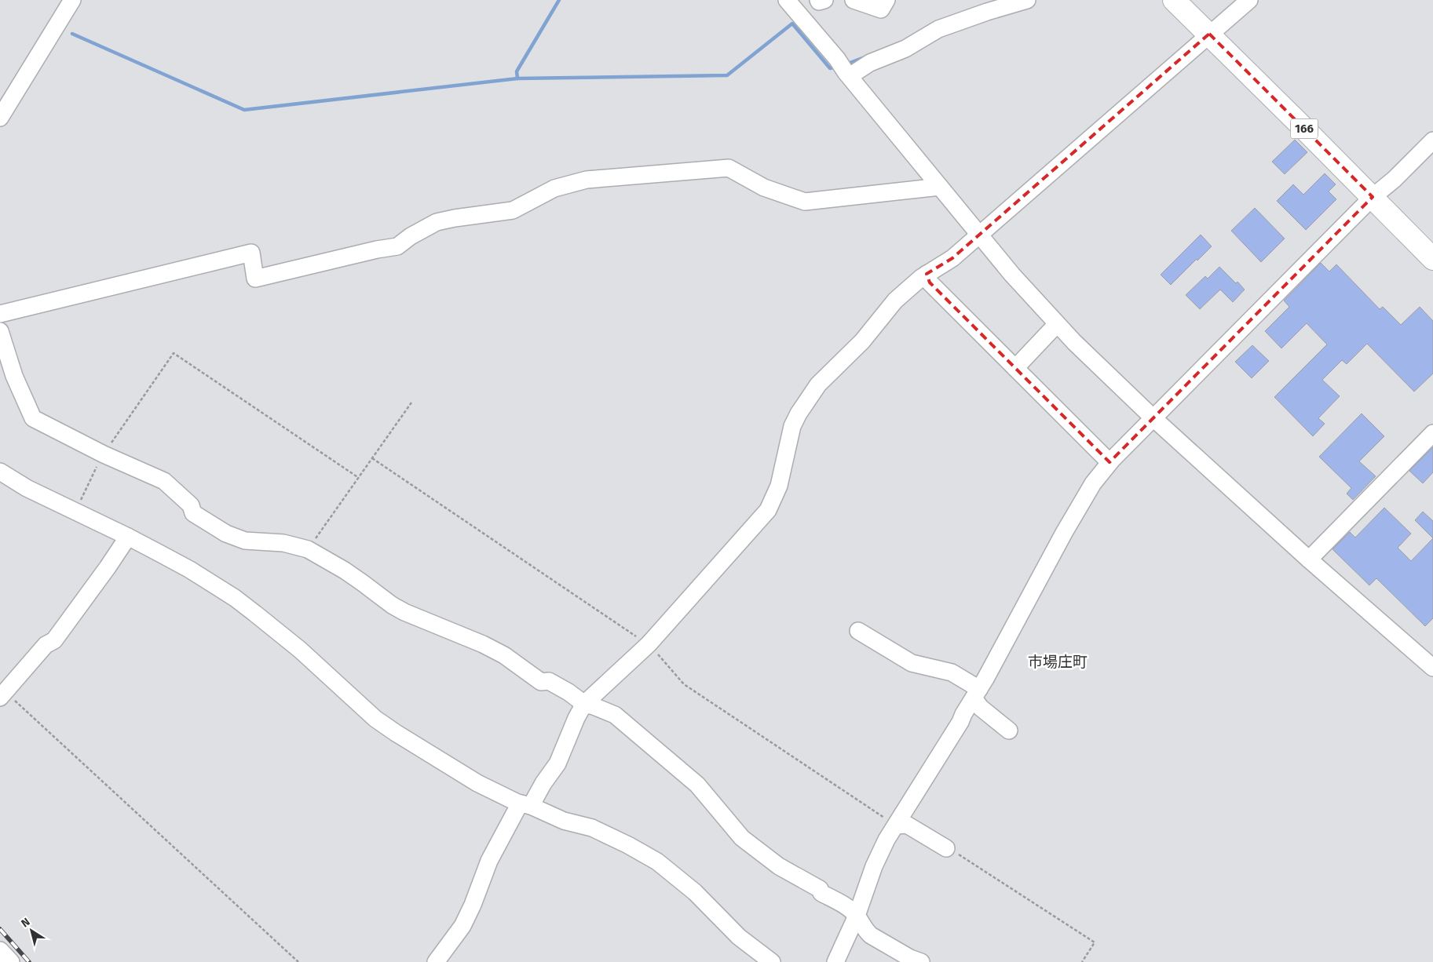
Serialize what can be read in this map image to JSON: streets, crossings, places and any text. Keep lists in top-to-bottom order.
{
  "streets": {
    "highway": ["166"]
  },
  "districts": ["市場庄町"],
  "north": "top left"
}
